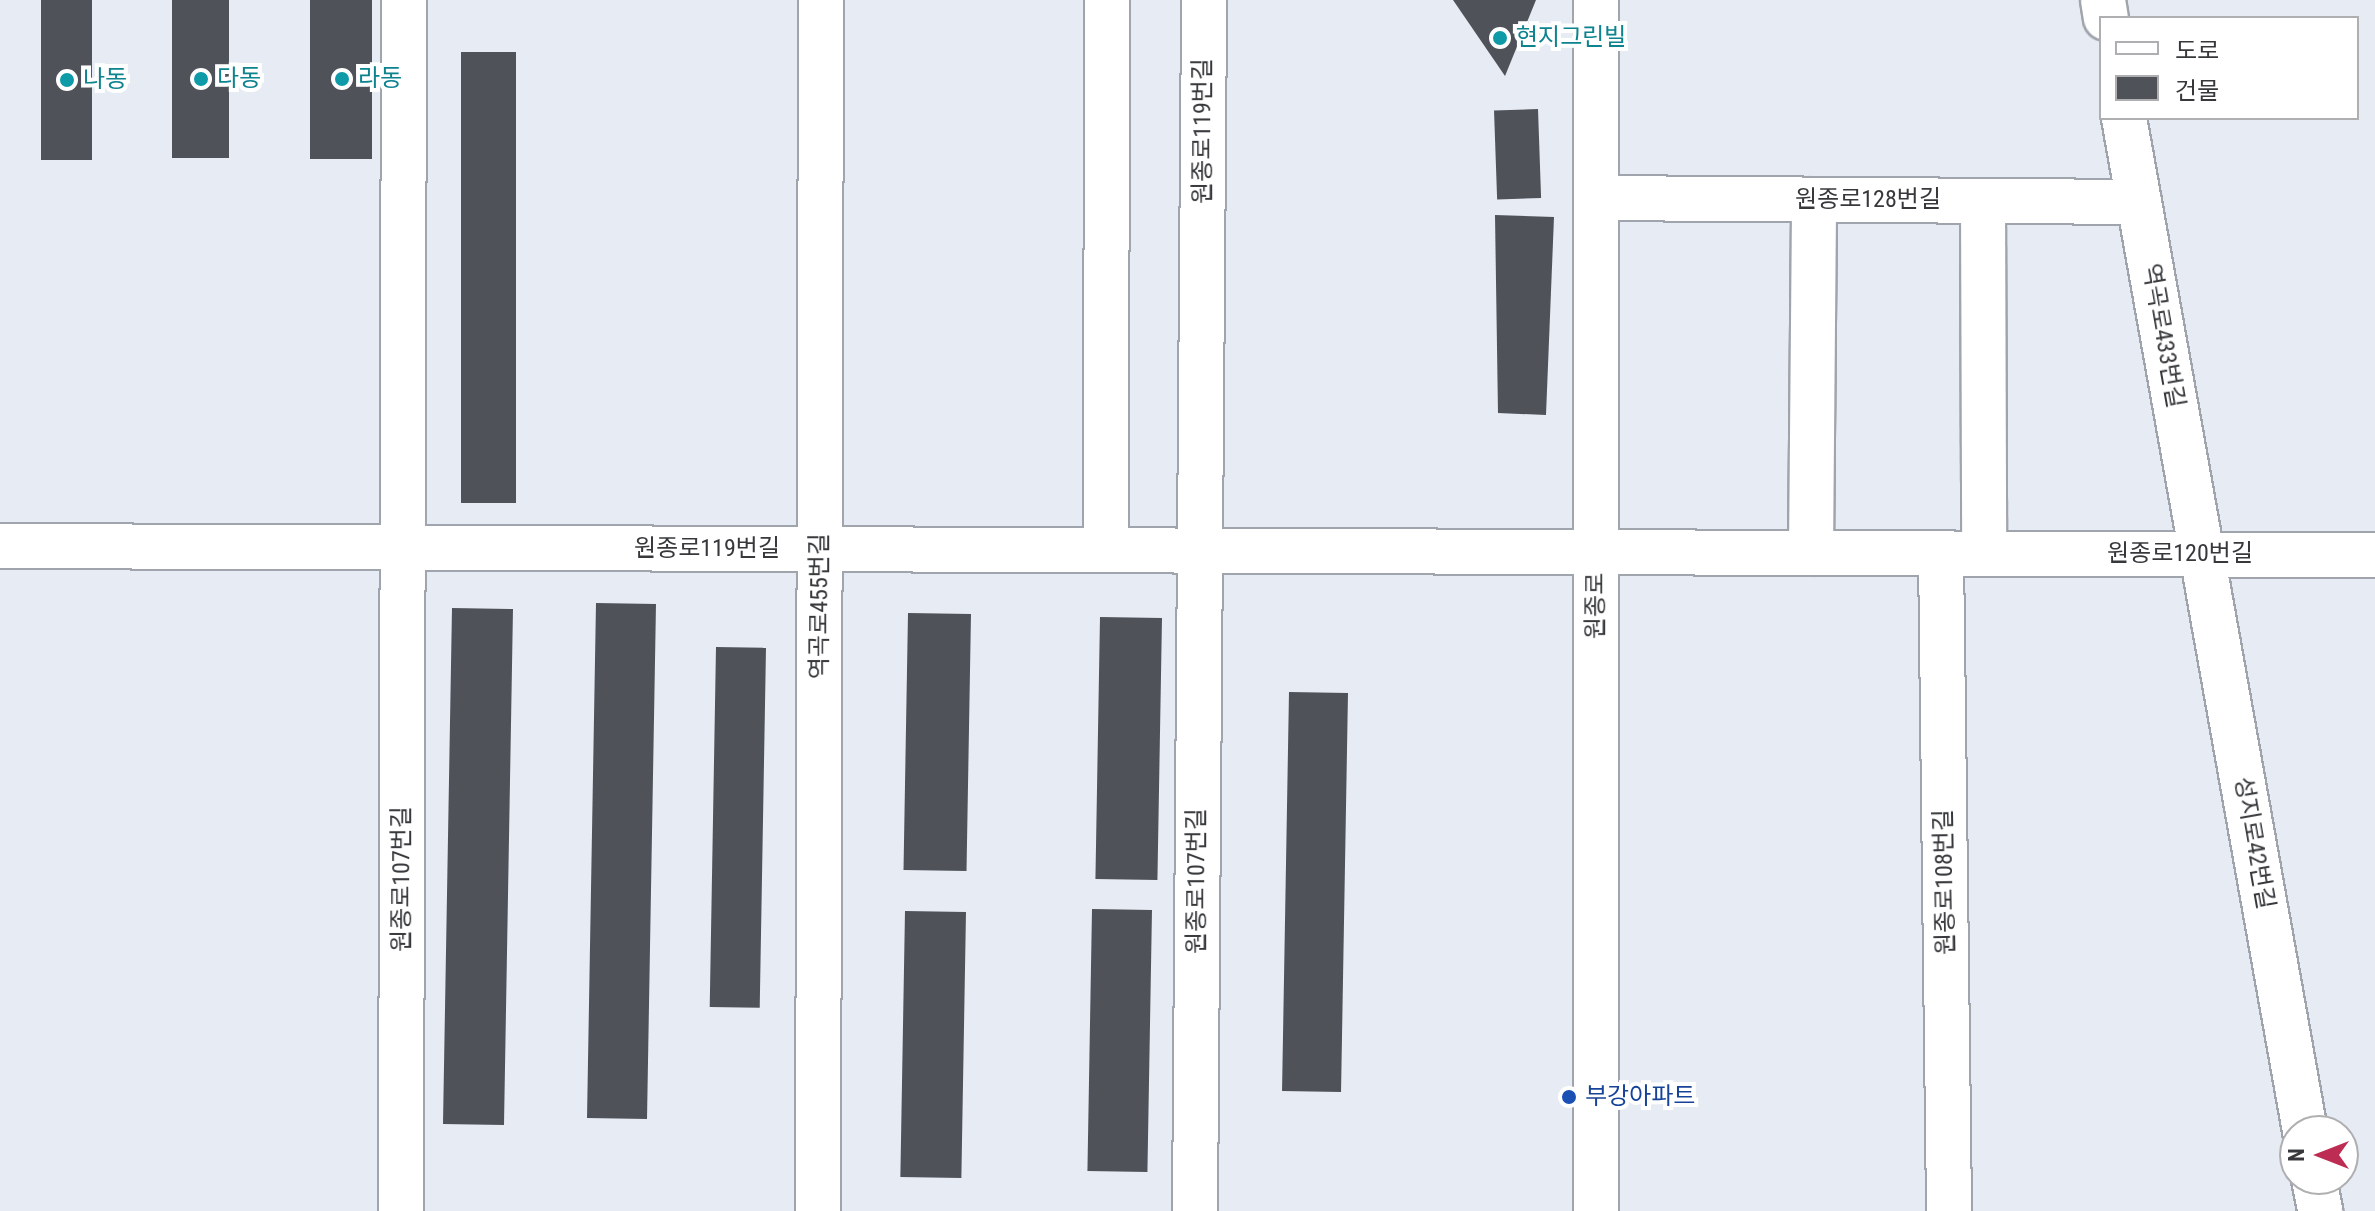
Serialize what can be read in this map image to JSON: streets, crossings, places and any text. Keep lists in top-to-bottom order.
{
  "streets": {
    "street": [
      "원종로119번길",
      "원종로128번길",
      "역곡로433번길",
      "원종로120번길",
      "역곡로455번길",
      "원종로",
      "성지로42번길",
      "원종로107번길",
      "원종로108번길"
    ]
  },
  "crossings": [
    ["원종로119번길", "원종로120번길"],
    ["원종로119번길", "역곡로455번길"],
    ["원종로119번길", "원종로"],
    ["원종로119번길", "원종로107번길"],
    ["원종로128번길", "역곡로433번길"],
    ["원종로128번길", "원종로"],
    ["역곡로433번길", "원종로120번길"],
    ["역곡로433번길", "성지로42번길"],
    ["원종로120번길", "원종로"],
    ["원종로120번길", "성지로42번길"],
    ["원종로120번길", "원종로108번길"]
  ],
  "places": [
    "현지그린빌",
    "다동",
    "라동",
    "나동",
    "부강아파트"
  ],
  "legend": ["도로", "건물"],
  "north": "left"
}
